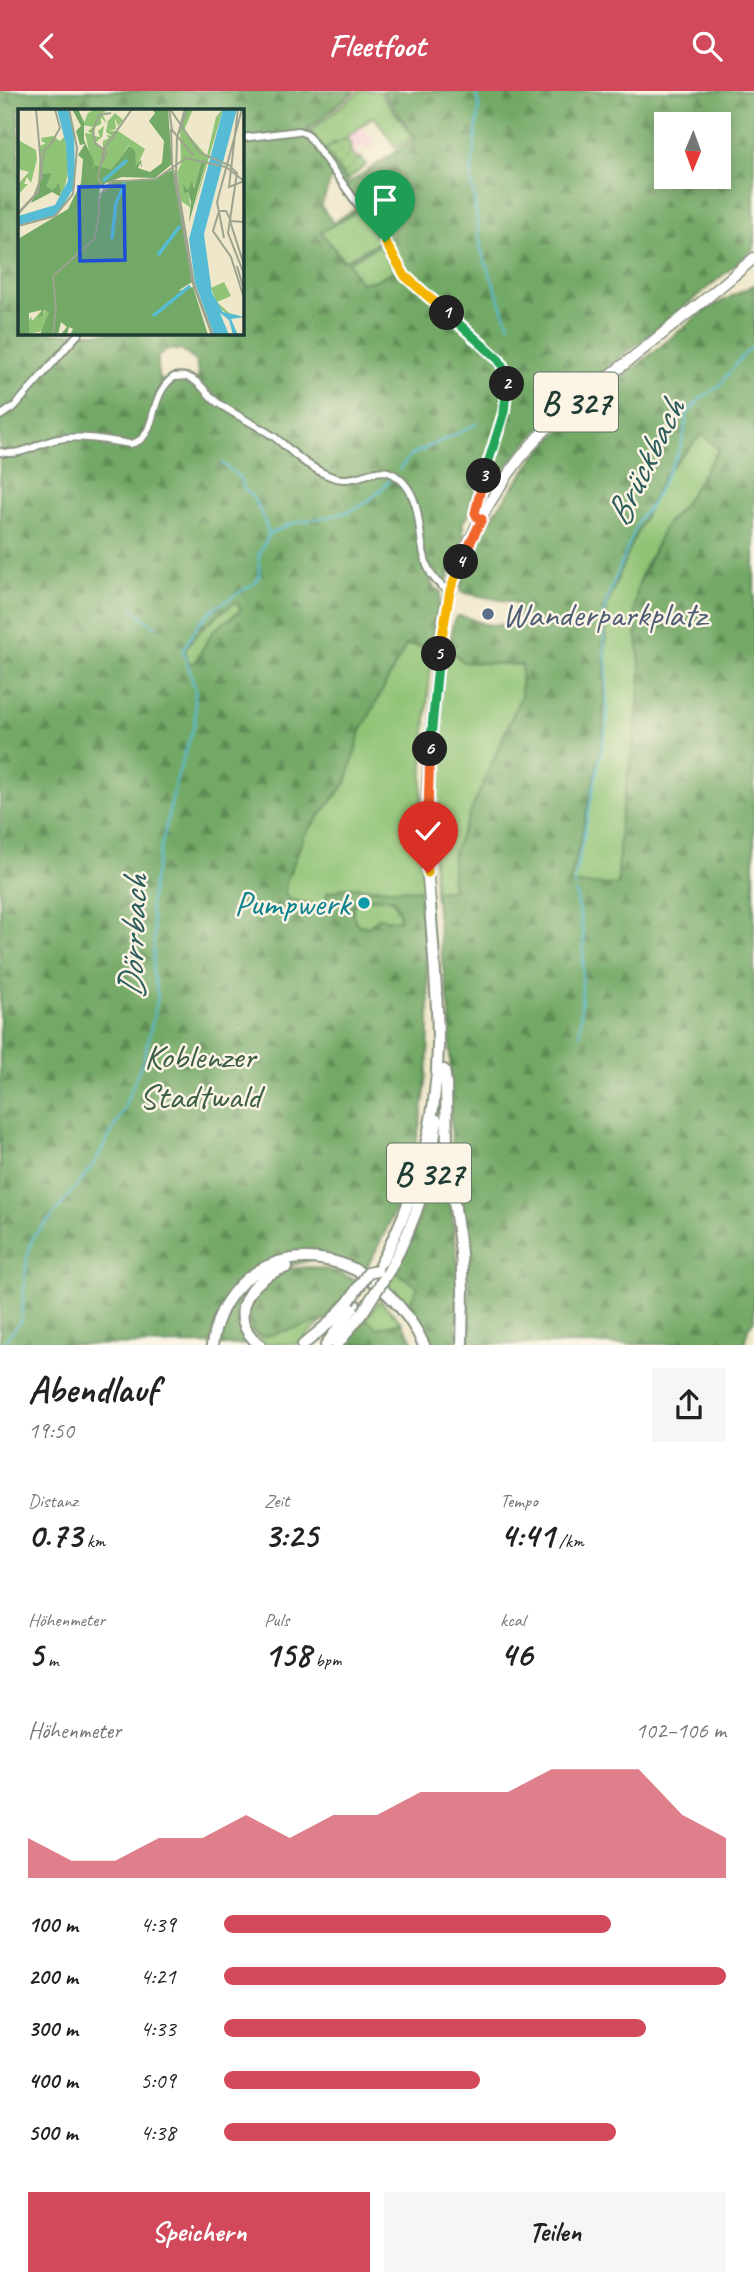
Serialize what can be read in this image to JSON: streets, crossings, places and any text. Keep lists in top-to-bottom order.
{
  "streets": {
    "highway": ["B 327"]
  },
  "water": ["Brückbach", "Dörrbach"],
  "parks": ["Koblenzer Stadtwald"],
  "places": ["Wanderparkplatz", "Pumpwerk"],
  "north": "bottom",
  "page": {
    "header": "Fleetfoot",
    "pins": [
      "1",
      "2",
      "3",
      "4",
      "5",
      "6"
    ],
    "heading": ["Abendlauf", "19:50"],
    "stats": [
      ["Distanz", "0.73 km"],
      ["Zeit", "3:25"],
      ["Tempo", "4:41 /km"],
      ["Höhenmeter", "5 m"],
      ["Puls", "158 bpm"],
      ["kcal", "46"]
    ],
    "chart": ["Höhenmeter", "102–106 m"],
    "list": [
      {
        "name": "100 m",
        "note": "4:39"
      },
      {
        "name": "200 m",
        "note": "4:21"
      },
      {
        "name": "300 m",
        "note": "4:33"
      },
      {
        "name": "400 m",
        "note": "5:09"
      },
      {
        "name": "500 m",
        "note": "4:38"
      }
    ],
    "buttons": ["Speichern", "Teilen"]
  }
}
